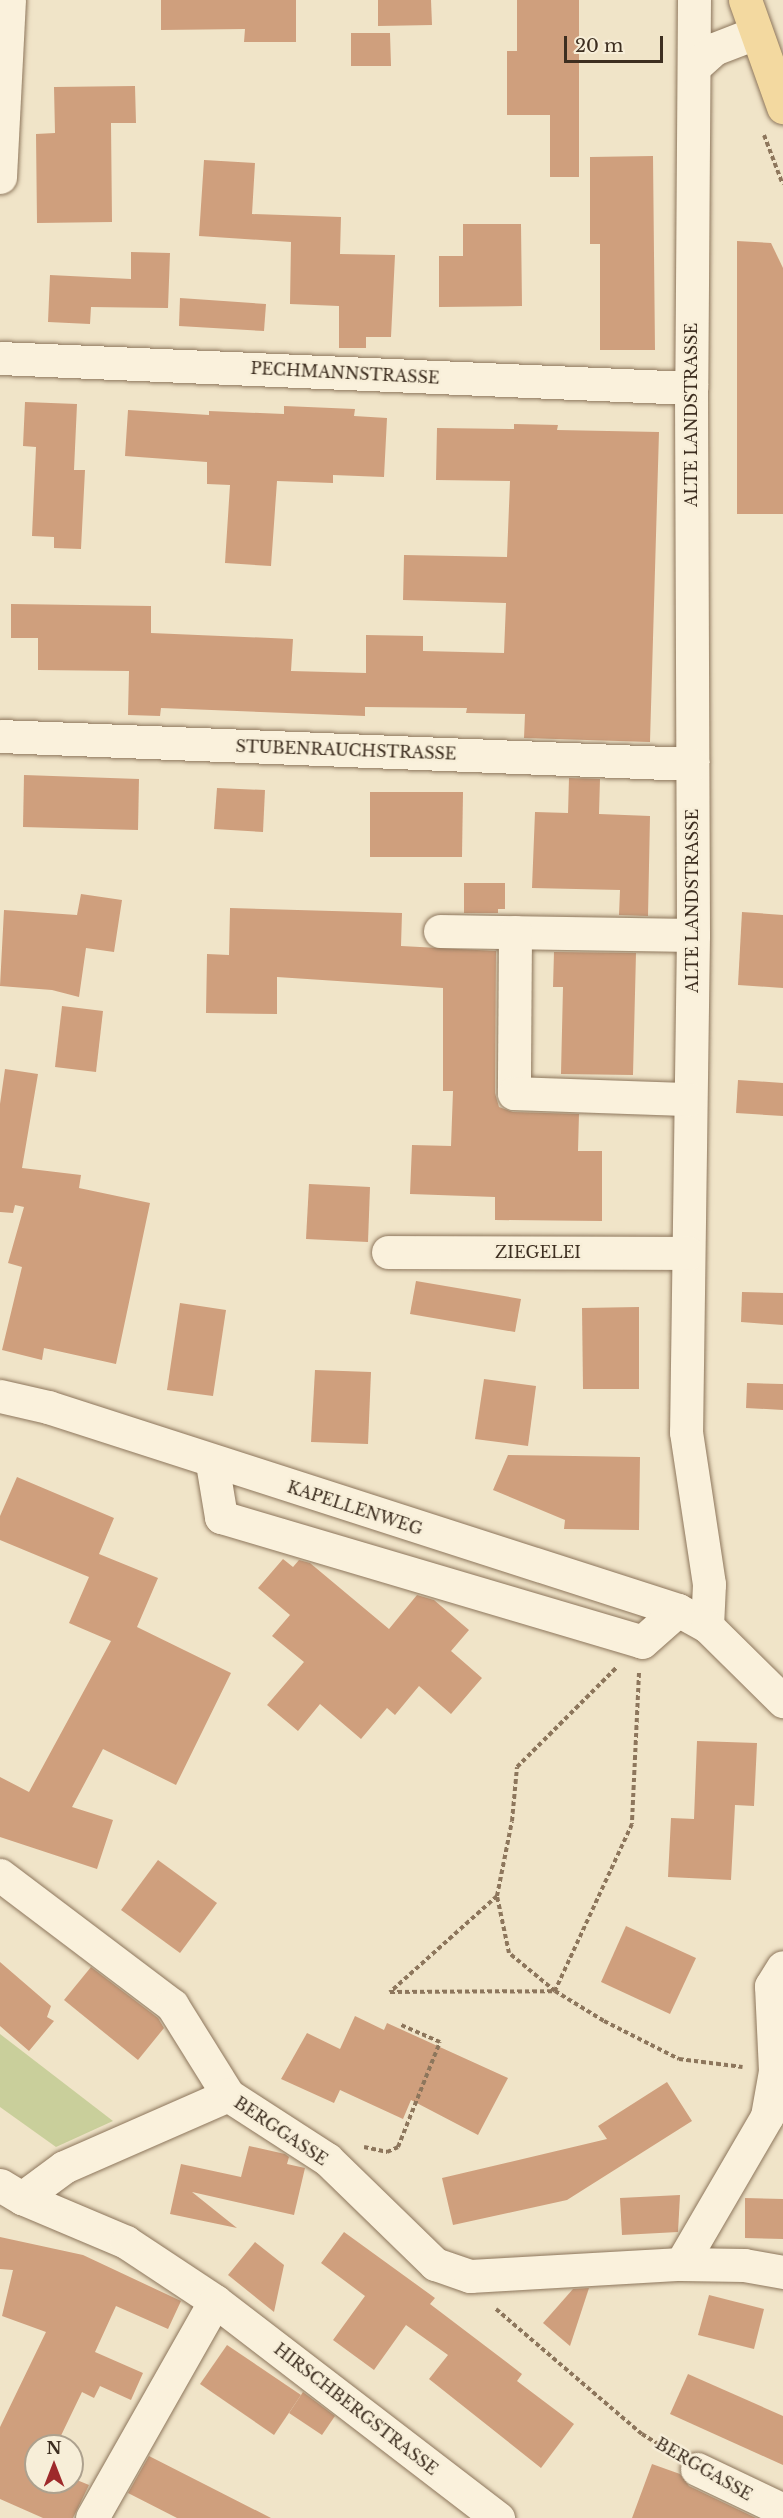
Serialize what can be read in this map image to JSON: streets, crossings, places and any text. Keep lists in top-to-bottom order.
{
  "streets": {
    "street": [
      "PECHMANNSTRASSE",
      "ALTE LANDSTRASSE",
      "STUBENRAUCHSTRASSE",
      "ZIEGELEI",
      "KAPELLENWEG",
      "BERGGASSE",
      "HIRSCHBERGSTRASSE"
    ]
  },
  "crossings": [
    ["PECHMANNSTRASSE", "ALTE LANDSTRASSE"],
    ["ALTE LANDSTRASSE", "STUBENRAUCHSTRASSE"],
    ["ALTE LANDSTRASSE", "ZIEGELEI"],
    ["ALTE LANDSTRASSE", "KAPELLENWEG"],
    ["BERGGASSE", "HIRSCHBERGSTRASSE"]
  ],
  "scale_bar": "20 m",
  "north": "top"
}
